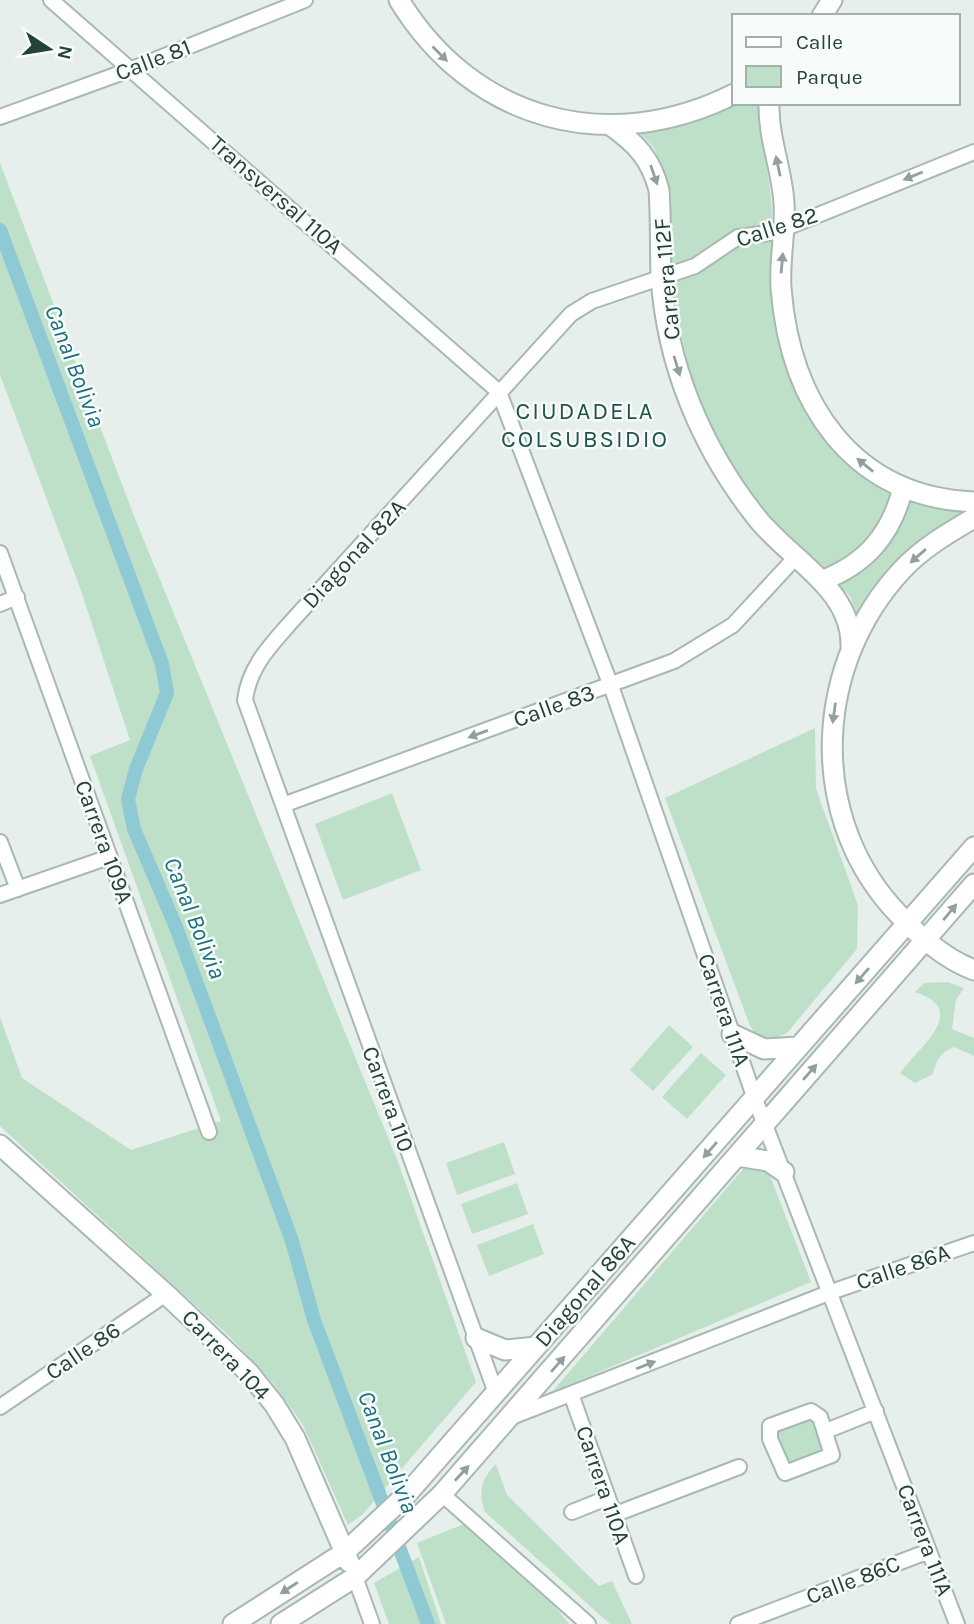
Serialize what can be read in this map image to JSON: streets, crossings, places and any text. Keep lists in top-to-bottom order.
{
  "streets": {
    "street": [
      "Calle 81",
      "Transversal 110A",
      "Calle 82",
      "Carrera 112F",
      "Diagonal 82A",
      "Calle 83",
      "Carrera 109A",
      "Carrera 111A",
      "Carrera 110",
      "Calle 86A",
      "Diagonal 86A",
      "Calle 86",
      "Carrera 104",
      "Carrera 110A",
      "Calle 86C"
    ]
  },
  "crossings": [
    ["Calle 81", "Transversal 110A"],
    ["Transversal 110A", "Diagonal 82A"],
    ["Transversal 110A", "Carrera 111A"],
    ["Calle 82", "Carrera 112F"],
    ["Calle 82", "Diagonal 82A"],
    ["Carrera 112F", "Calle 83"],
    ["Diagonal 82A", "Calle 83"],
    ["Diagonal 82A", "Carrera 111A"],
    ["Diagonal 82A", "Carrera 110"],
    ["Calle 83", "Carrera 111A"],
    ["Calle 83", "Carrera 110"],
    ["Carrera 111A", "Calle 86A"],
    ["Carrera 111A", "Diagonal 86A"],
    ["Carrera 111A", "Calle 86C"],
    ["Carrera 110", "Diagonal 86A"],
    ["Calle 86A", "Diagonal 86A"],
    ["Diagonal 86A", "Carrera 104"],
    ["Diagonal 86A", "Carrera 110A"],
    ["Calle 86", "Carrera 104"]
  ],
  "one_way": ["Calle 82", "Calle 83"],
  "districts": ["CIUDADELA COLSUBSIDIO"],
  "water": ["Canal Bolivia"],
  "legend": ["Calle", "Parque"],
  "north": "right"
}
